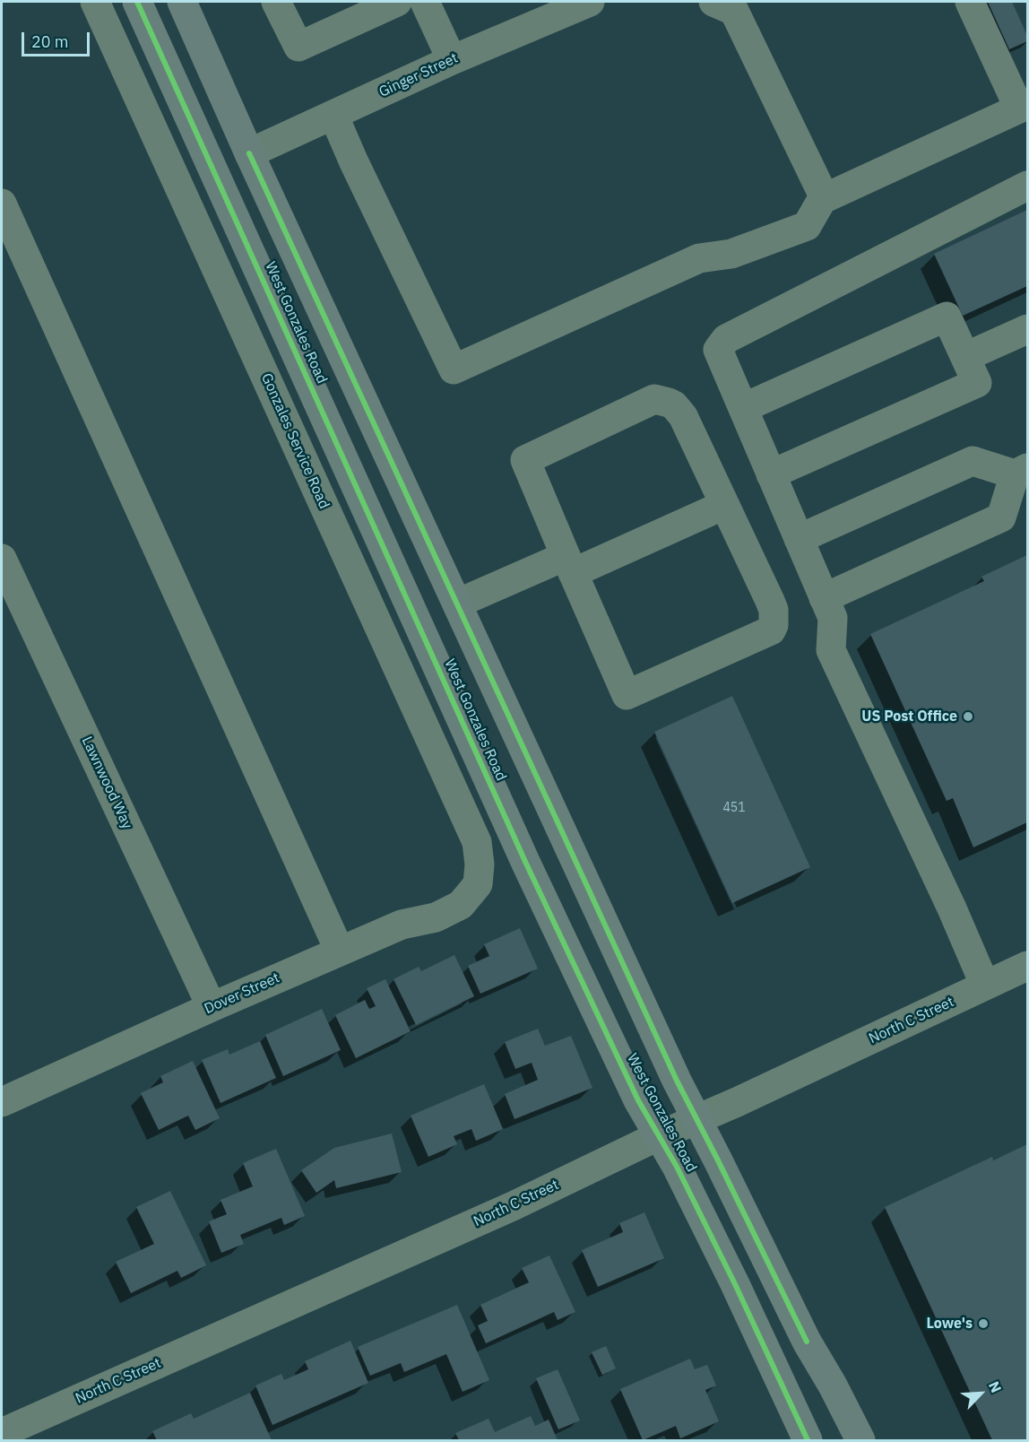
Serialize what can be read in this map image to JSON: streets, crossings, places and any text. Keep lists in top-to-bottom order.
{
  "streets": {
    "main road": ["West Gonzales Road"],
    "street": [
      "Ginger Street",
      "Gonzales Service Road",
      "Lawnwood Way",
      "Dover Street",
      "North C Street"
    ]
  },
  "crossings": [
    ["Ginger Street", "West Gonzales Road"],
    ["West Gonzales Road", "North C Street"],
    ["Gonzales Service Road", "Dover Street"],
    ["Lawnwood Way", "Dover Street"]
  ],
  "places": ["US Post Office", "Lowe's"],
  "house_numbers": ["451"],
  "scale_bar": "20 m",
  "north": "top right"
}
